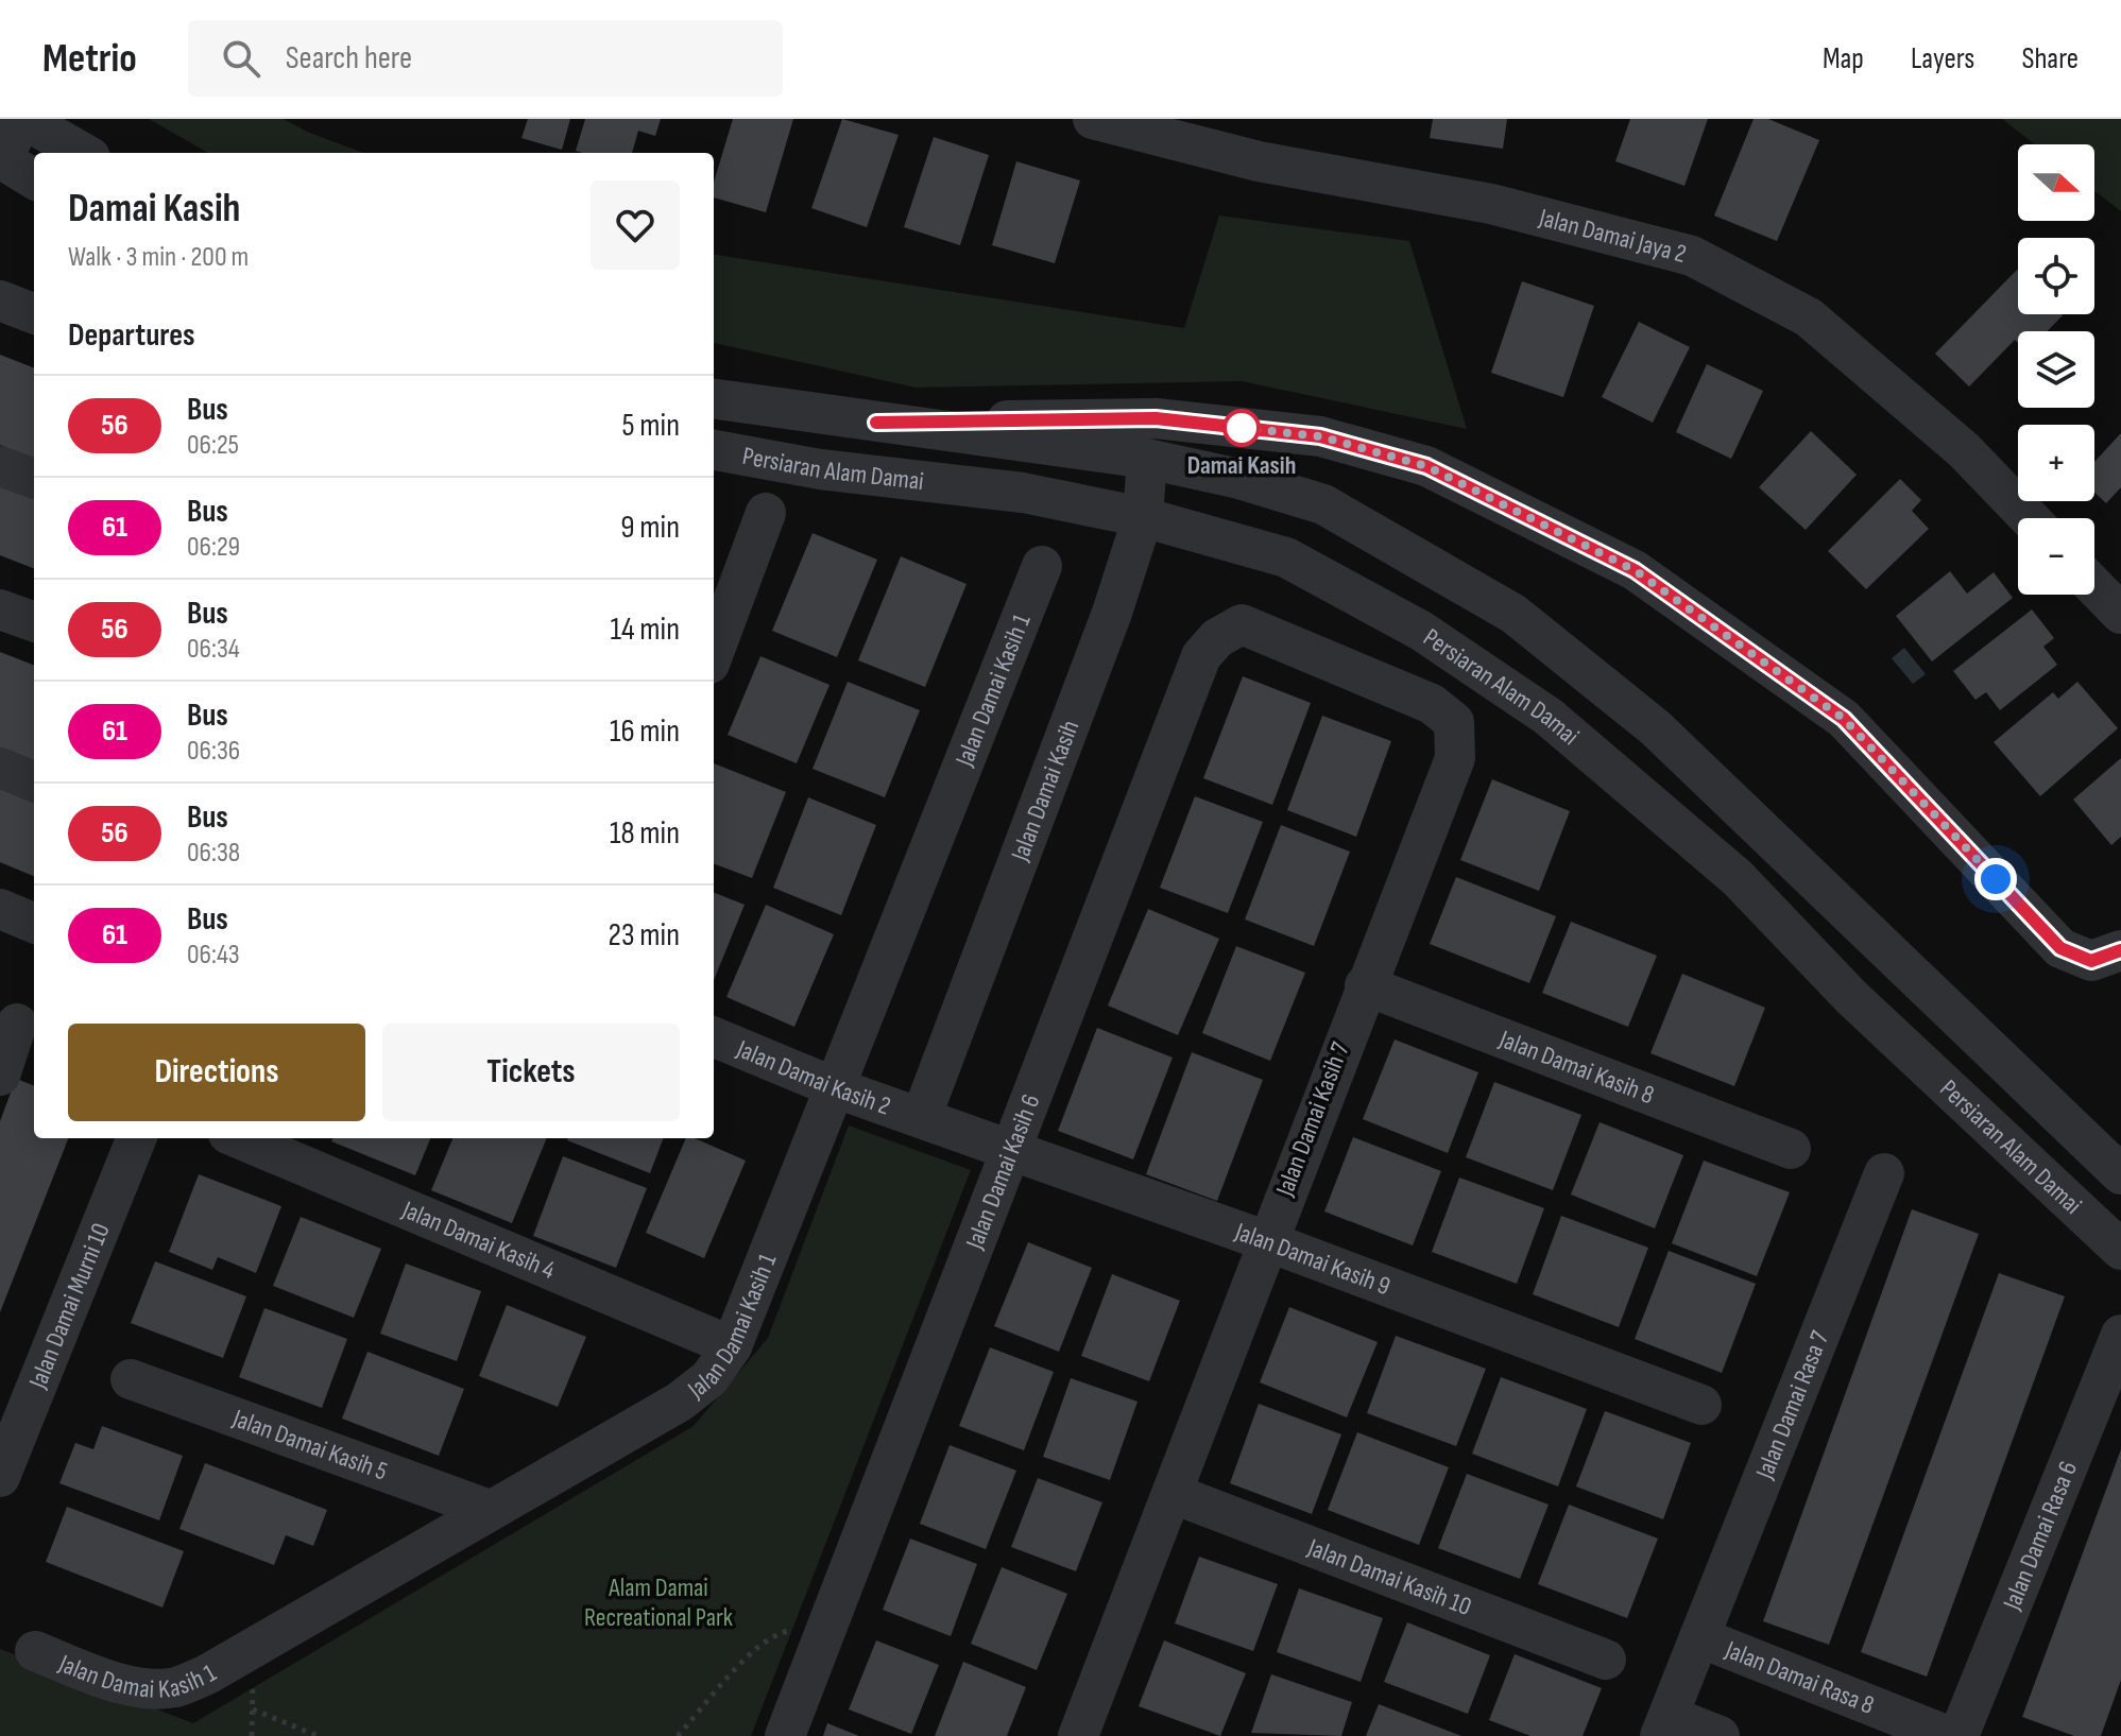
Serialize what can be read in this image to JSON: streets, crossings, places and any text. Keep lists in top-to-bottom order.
{
  "streets": {
    "street": [
      "Jalan Damai Jaya 2",
      "Persiaran Alam Damai",
      "Jalan Damai Kasih 1",
      "Jalan Damai Kasih",
      "Jalan Damai Kasih 8",
      "Jalan Damai Kasih 2",
      "Jalan Damai Kasih 7",
      "Jalan Damai Kasih 6",
      "Jalan Damai Kasih 4",
      "Jalan Damai Kasih 9",
      "Jalan Damai Murni 10",
      "Jalan Damai Rasa 7",
      "Jalan Damai Kasih 5",
      "Jalan Damai Rasa 6",
      "Jalan Damai Kasih 10",
      "Jalan Damai Rasa 8"
    ]
  },
  "crossings": [
    ["Persiaran Alam Damai", "Jalan Damai Kasih"],
    ["Jalan Damai Kasih 1", "Jalan Damai Kasih 2"],
    ["Jalan Damai Kasih 1", "Jalan Damai Kasih 4"],
    ["Jalan Damai Kasih 1", "Jalan Damai Kasih 5"],
    ["Jalan Damai Kasih", "Jalan Damai Kasih 2"],
    ["Jalan Damai Kasih", "Jalan Damai Kasih 9"],
    ["Jalan Damai Kasih 8", "Jalan Damai Kasih 7"],
    ["Jalan Damai Kasih 2", "Jalan Damai Kasih 9"],
    ["Jalan Damai Kasih 7", "Jalan Damai Kasih 6"],
    ["Jalan Damai Kasih 7", "Jalan Damai Kasih 9"],
    ["Jalan Damai Kasih 7", "Jalan Damai Kasih 10"],
    ["Jalan Damai Kasih 6", "Jalan Damai Kasih 9"],
    ["Jalan Damai Rasa 7", "Jalan Damai Rasa 8"]
  ],
  "parks": ["Alam Damai Recreational Park"],
  "places": ["Damai Kasih"],
  "lines": ["bus line 56"],
  "north": "right",
  "page": {
    "header": "Metrio",
    "search": "Search here",
    "nav": ["Map", "Layers", "Share"],
    "map_buttons": ["+", "−"],
    "heading": [
      ["Damai Kasih", "Walk · 3 min · 200 m"],
      "Departures"
    ],
    "list": [
      {
        "mark": "56",
        "name": "Bus",
        "note": "06:25",
        "value": "5 min"
      },
      {
        "mark": "61",
        "name": "Bus",
        "note": "06:29",
        "value": "9 min"
      },
      {
        "mark": "56",
        "name": "Bus",
        "note": "06:34",
        "value": "14 min"
      },
      {
        "mark": "61",
        "name": "Bus",
        "note": "06:36",
        "value": "16 min"
      },
      {
        "mark": "56",
        "name": "Bus",
        "note": "06:38",
        "value": "18 min"
      },
      {
        "mark": "61",
        "name": "Bus",
        "note": "06:43",
        "value": "23 min"
      }
    ],
    "buttons": ["Directions", "Tickets"]
  }
}
